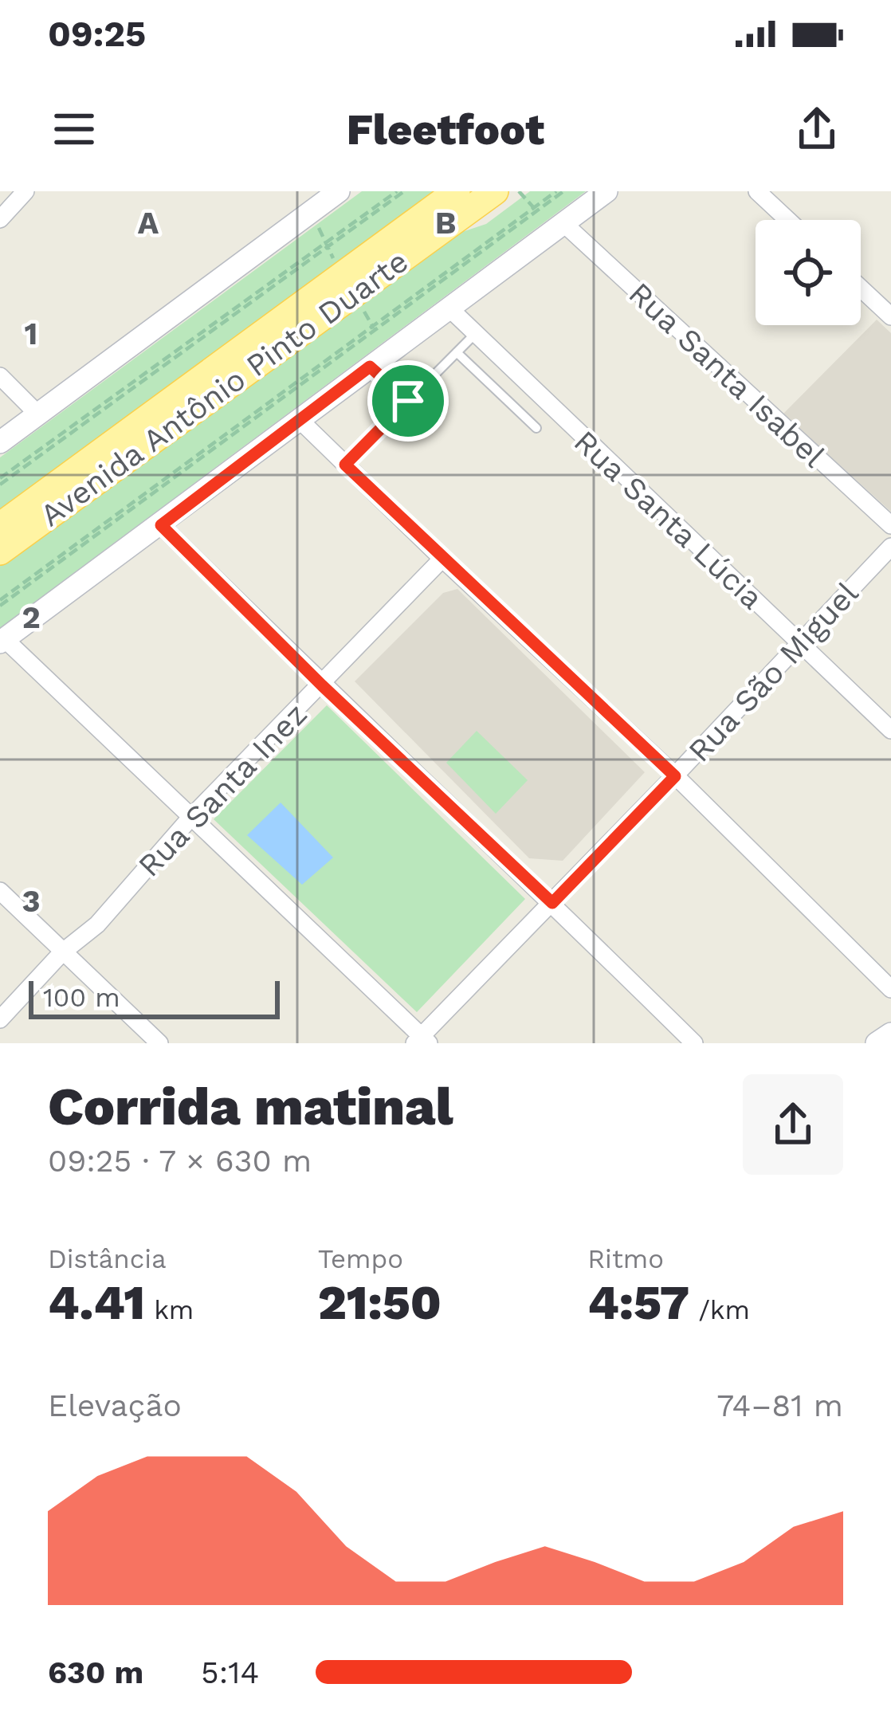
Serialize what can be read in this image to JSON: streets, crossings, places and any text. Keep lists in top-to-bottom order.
{
  "streets": {
    "main road": ["Avenida Antônio Pinto Duarte"],
    "street": [
      "Rua Santa Isabel",
      "Rua Santa Lúcia",
      "Rua São Miguel",
      "Rua Santa Inez"
    ]
  },
  "crossings": [
    ["Rua Santa Lúcia", "Rua São Miguel"]
  ],
  "scale_bar": "100 m",
  "page": {
    "status": "09:25",
    "header": "Fleetfoot",
    "scale": "100 m",
    "heading": ["Corrida matinal", "09:25 · 7 × 630 m"],
    "stats": [
      ["Distância", "4.41 km"],
      ["Tempo", "21:50"],
      ["Ritmo", "4:57 /km"]
    ],
    "chart": ["Elevação", "74–81 m"],
    "list": [
      {
        "name": "630 m",
        "note": "5:14"
      }
    ]
  },
  "grid": {
    "columns": ["A", "B"],
    "rows": ["1", "2", "3"]
  }
}
